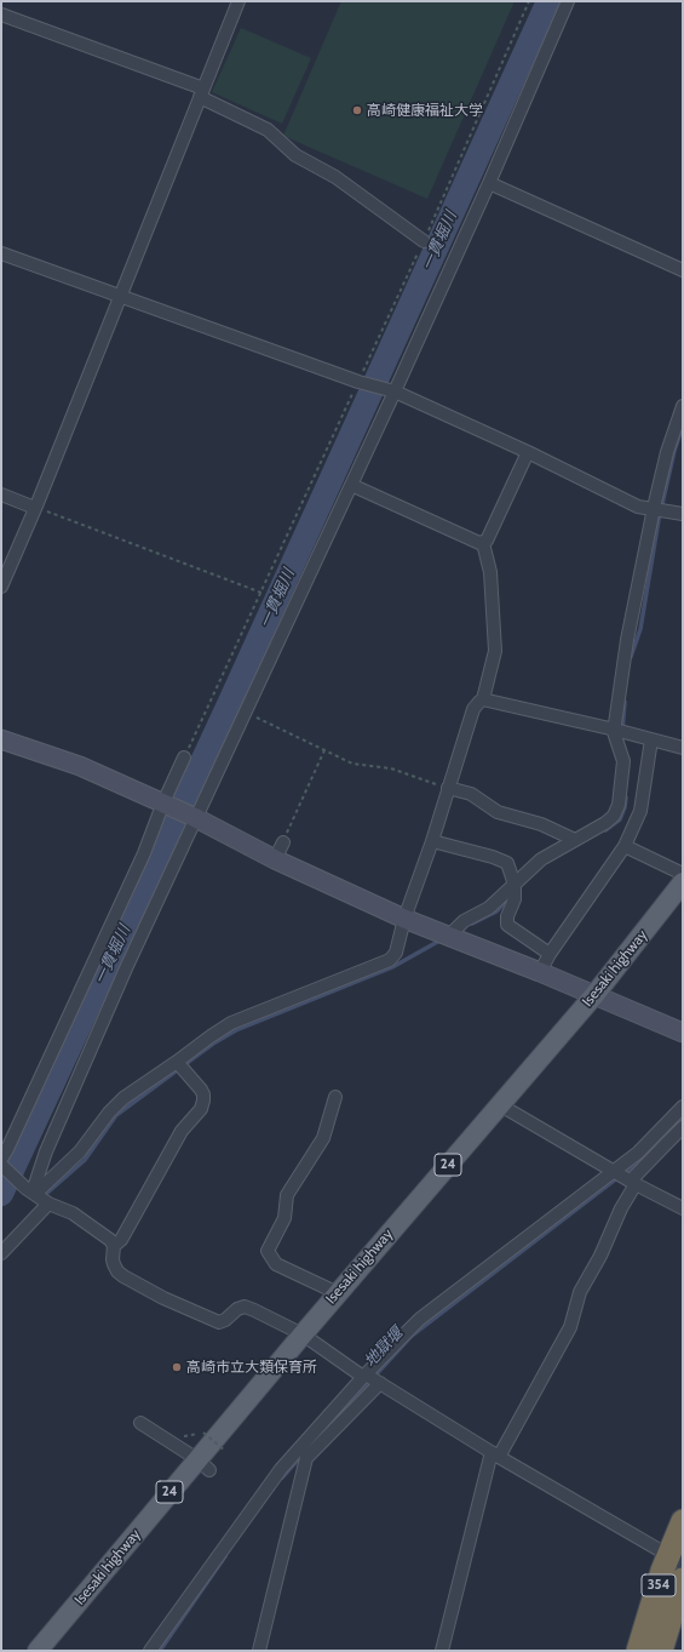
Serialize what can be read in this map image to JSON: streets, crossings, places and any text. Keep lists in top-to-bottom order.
{
  "streets": {
    "highway": ["354"],
    "main road": ["Isesaki highway", "24"]
  },
  "water": ["一貫堀川", "地獄堰"],
  "places": ["高崎健康福祉大学", "高崎市立大類保育所"]
}
